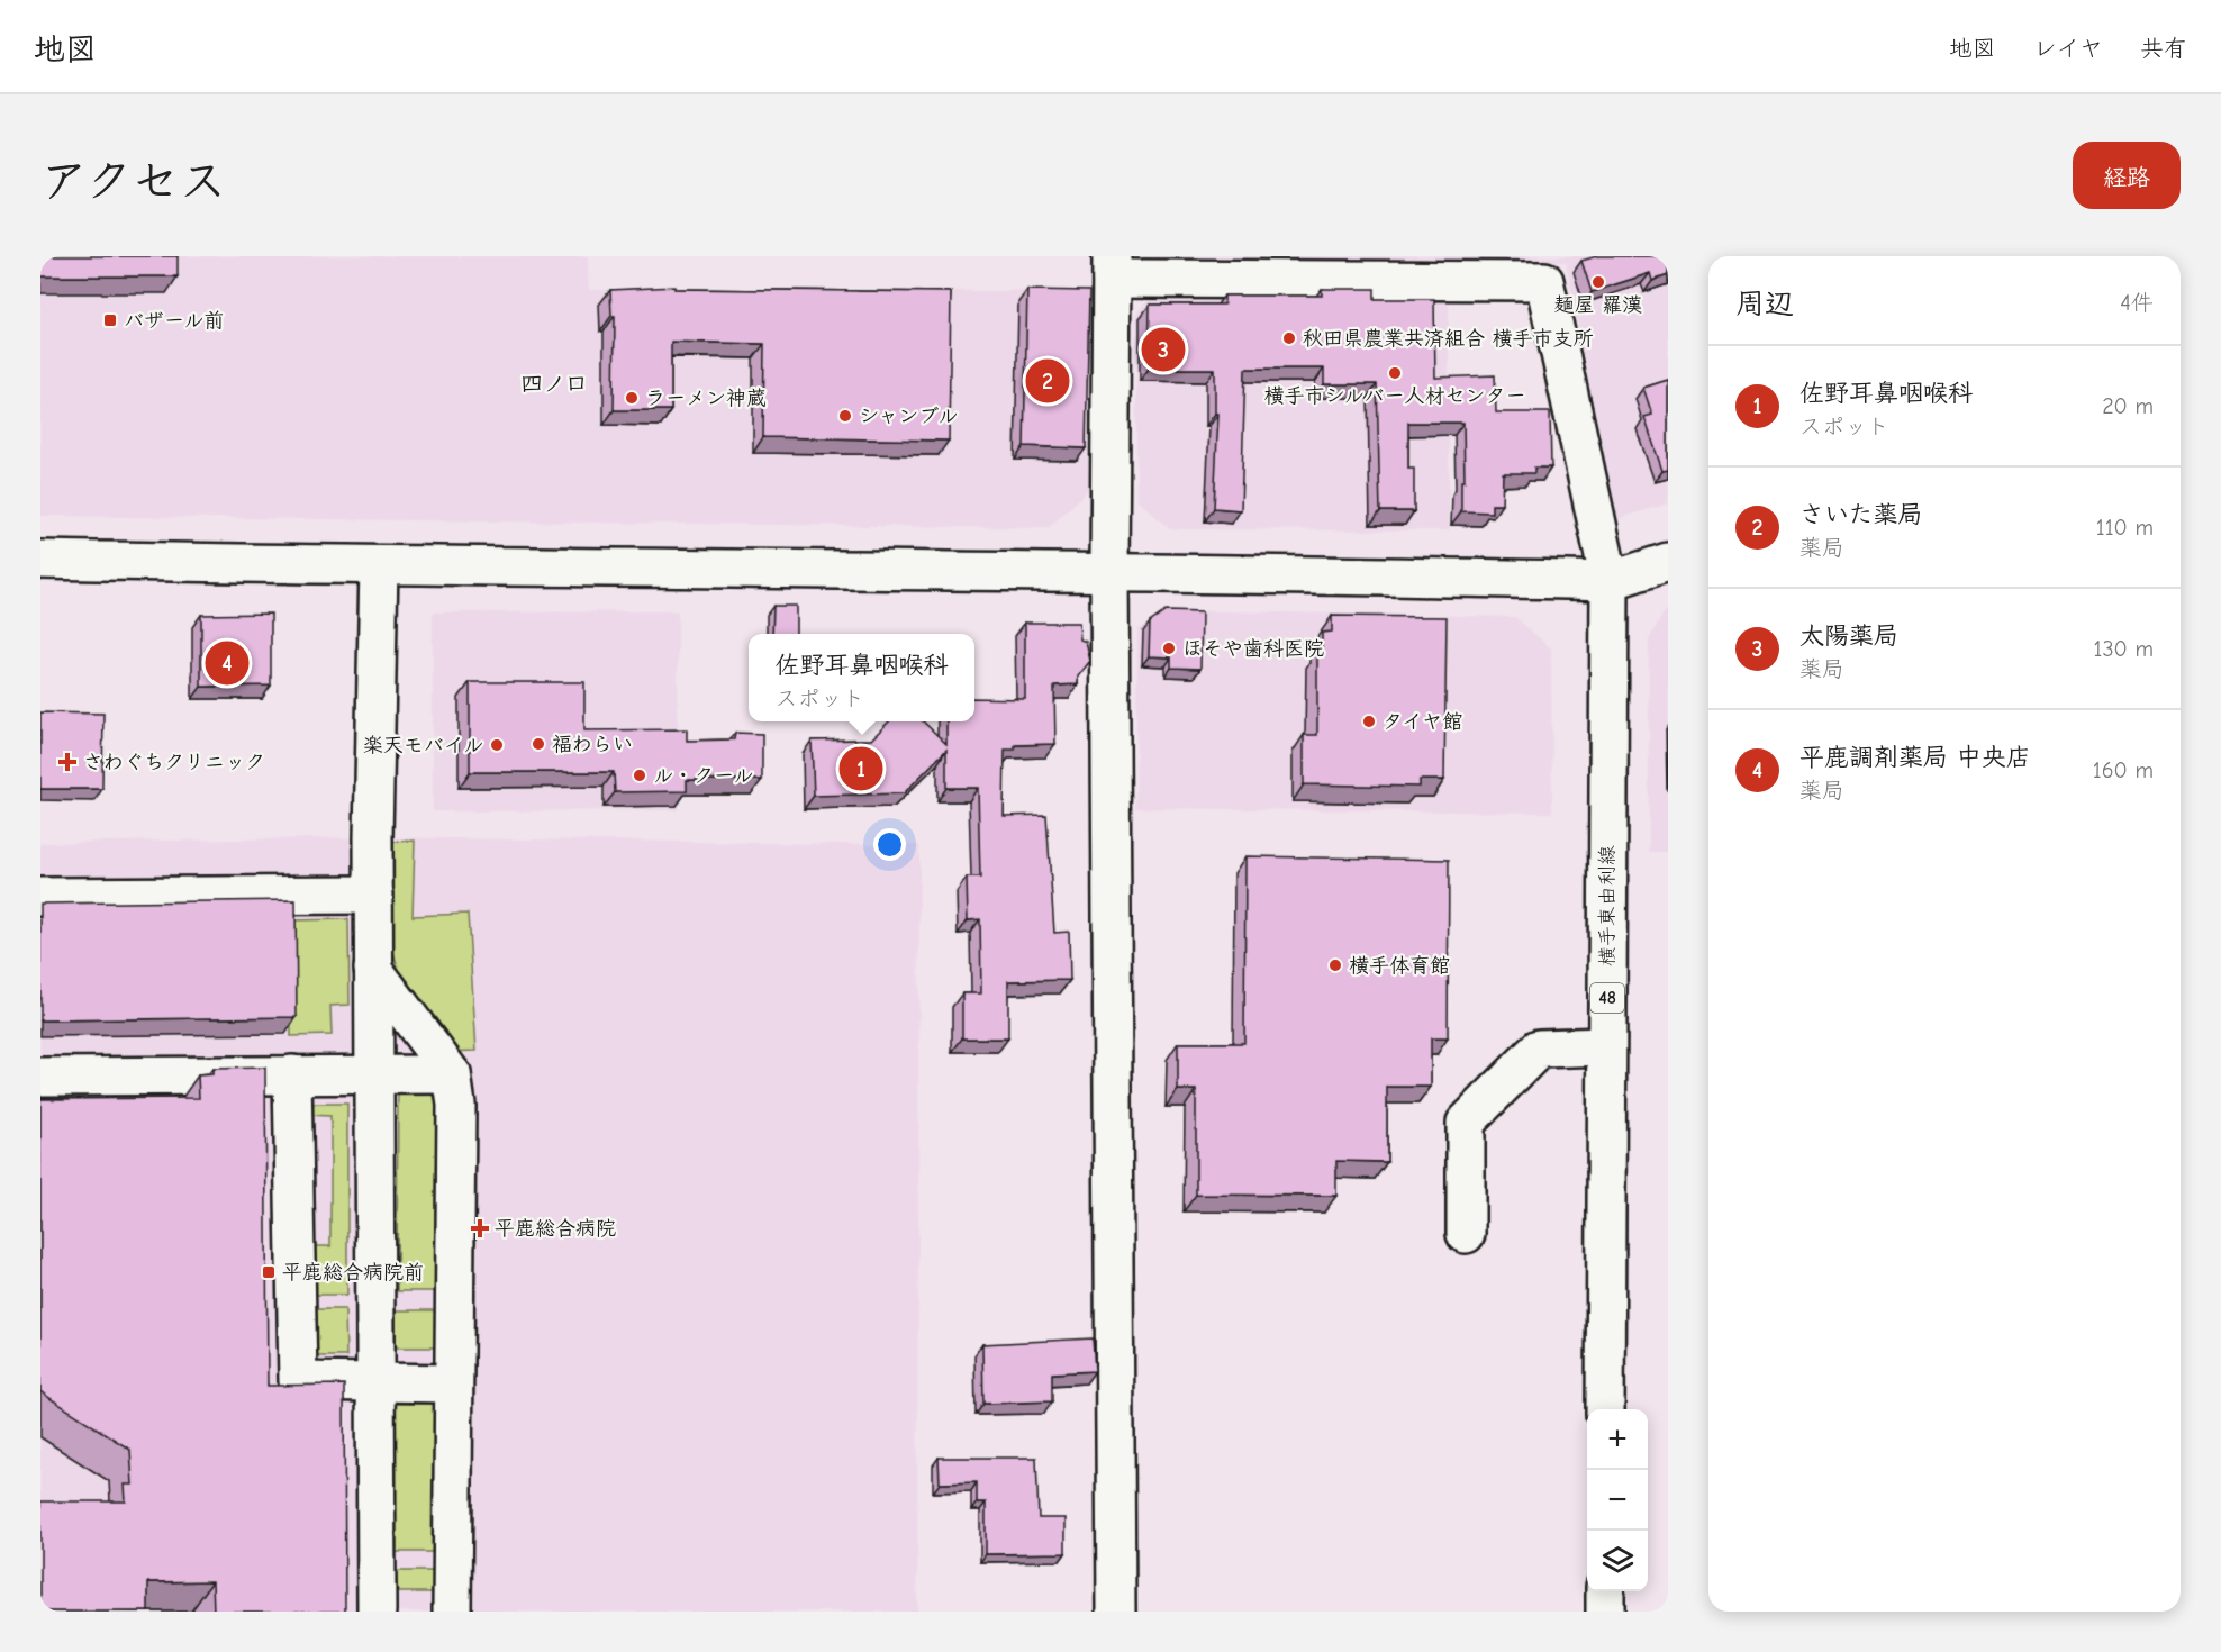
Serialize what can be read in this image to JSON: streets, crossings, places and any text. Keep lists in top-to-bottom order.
{
  "streets": {
    "street": ["横手東由利線", "48"]
  },
  "districts": ["四ノ口"],
  "places": {
    "other": [
      "麺屋 羅漢",
      "秋田県農業共済組合 横手市支所",
      "横手市シルバー人材センター",
      "ラーメン神蔵",
      "シャンブル",
      "ほそや歯科医院",
      "タイヤ館",
      "福わらい",
      "楽天モバイル",
      "ル・クール",
      "横手体育館"
    ],
    "transit": ["バザール前", "平鹿総合病院前"],
    "health": ["さわぐちクリニック", "平鹿総合病院"]
  },
  "page": {
    "header": "地図",
    "nav": ["地図", "レイヤ", "共有"],
    "title": "アクセス",
    "buttons": "経路",
    "heading": ["周辺", "4件"],
    "pins": [
      "3",
      "2",
      "4",
      "1"
    ],
    "list": [
      {
        "mark": "1",
        "name": "佐野耳鼻咽喉科",
        "note": "スポット",
        "value": "20 m"
      },
      {
        "mark": "2",
        "name": "さいた薬局",
        "note": "薬局",
        "value": "110 m"
      },
      {
        "mark": "3",
        "name": "太陽薬局",
        "note": "薬局",
        "value": "130 m"
      },
      {
        "mark": "4",
        "name": "平鹿調剤薬局 中央店",
        "note": "薬局",
        "value": "160 m"
      }
    ],
    "popup": ["佐野耳鼻咽喉科", "スポット"],
    "map_buttons": ["+", "−"]
  }
}
